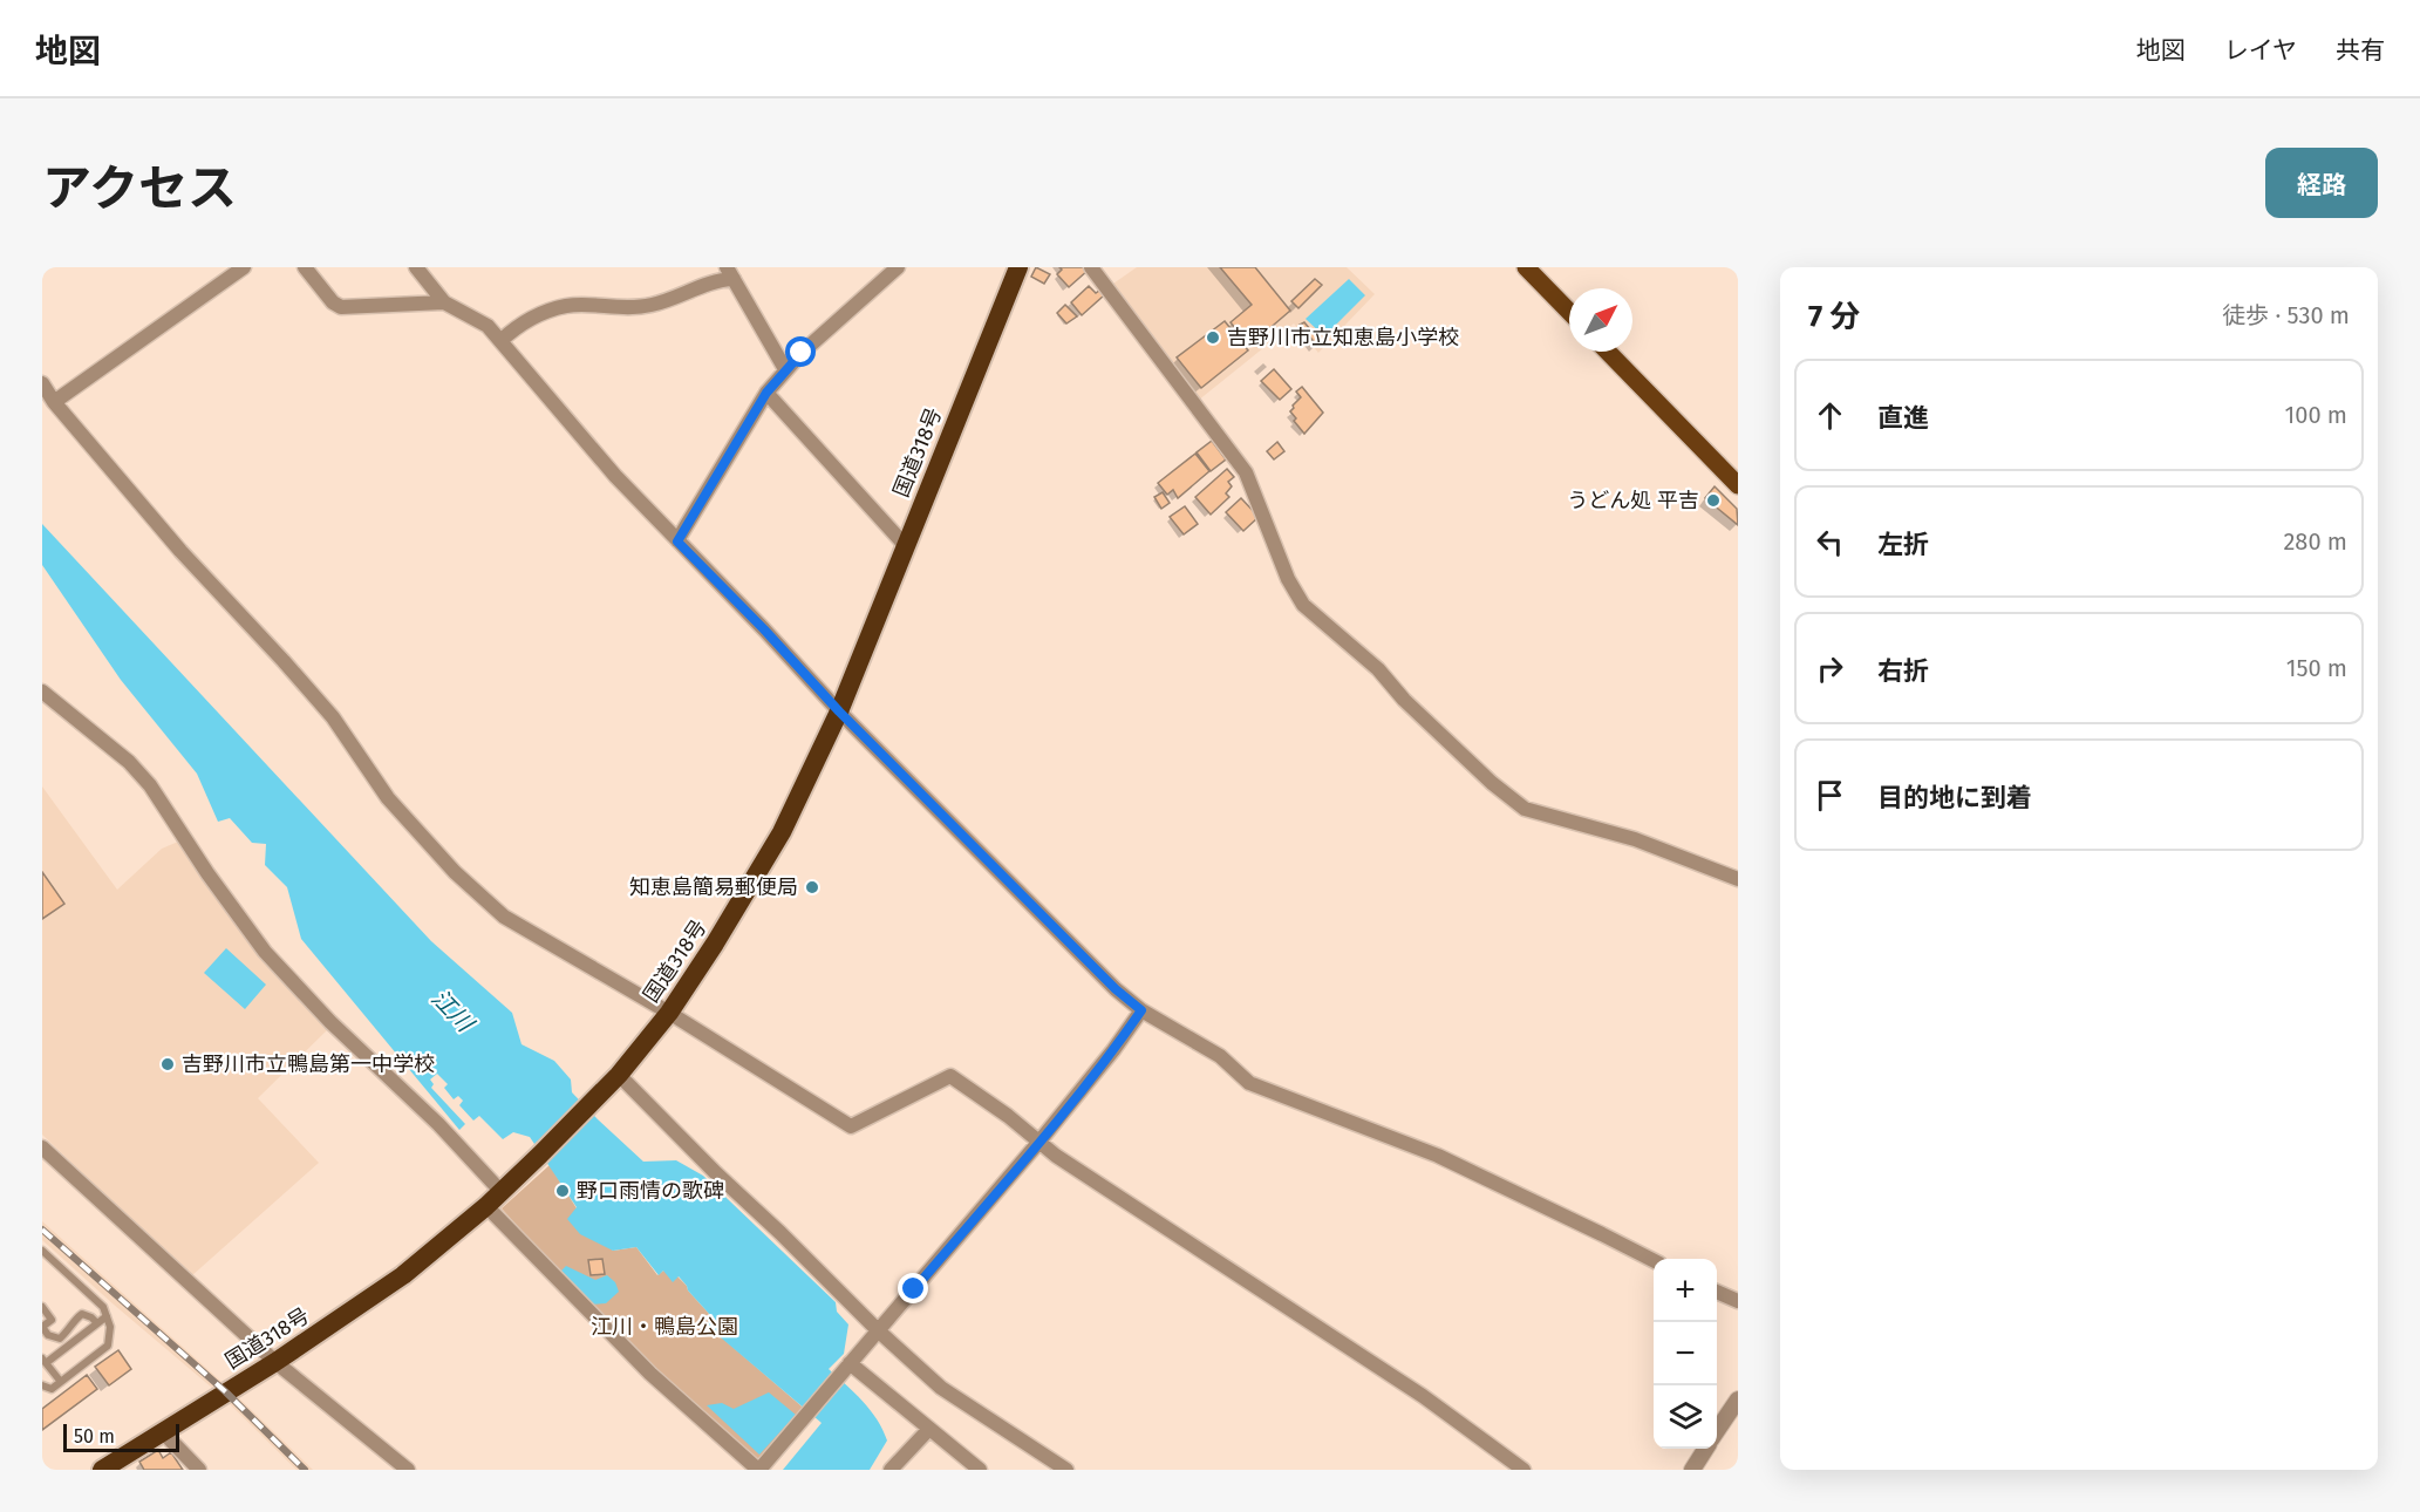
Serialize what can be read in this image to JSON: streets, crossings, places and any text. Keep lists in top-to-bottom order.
{
  "streets": {
    "highway": ["国道318号"]
  },
  "water": ["江川"],
  "parks": ["江川・鴨島公園"],
  "places": [
    "吉野川市立知恵島小学校",
    "うどん処 平吉",
    "知恵島簡易郵便局",
    "吉野川市立鴨島第一中学校",
    "野口雨情の歌碑"
  ],
  "scale_bar": "50 m",
  "north": "top right",
  "page": {
    "header": "地図",
    "nav": ["地図", "レイヤ", "共有"],
    "title": "アクセス",
    "buttons": "経路",
    "heading": ["7 分", "徒歩 · 530 m"],
    "list": [
      ["直進", "100 m"],
      ["左折", "280 m"],
      ["右折", "150 m"],
      "目的地に到着"
    ],
    "map_buttons": ["+", "−"],
    "scale": "50 m"
  }
}
